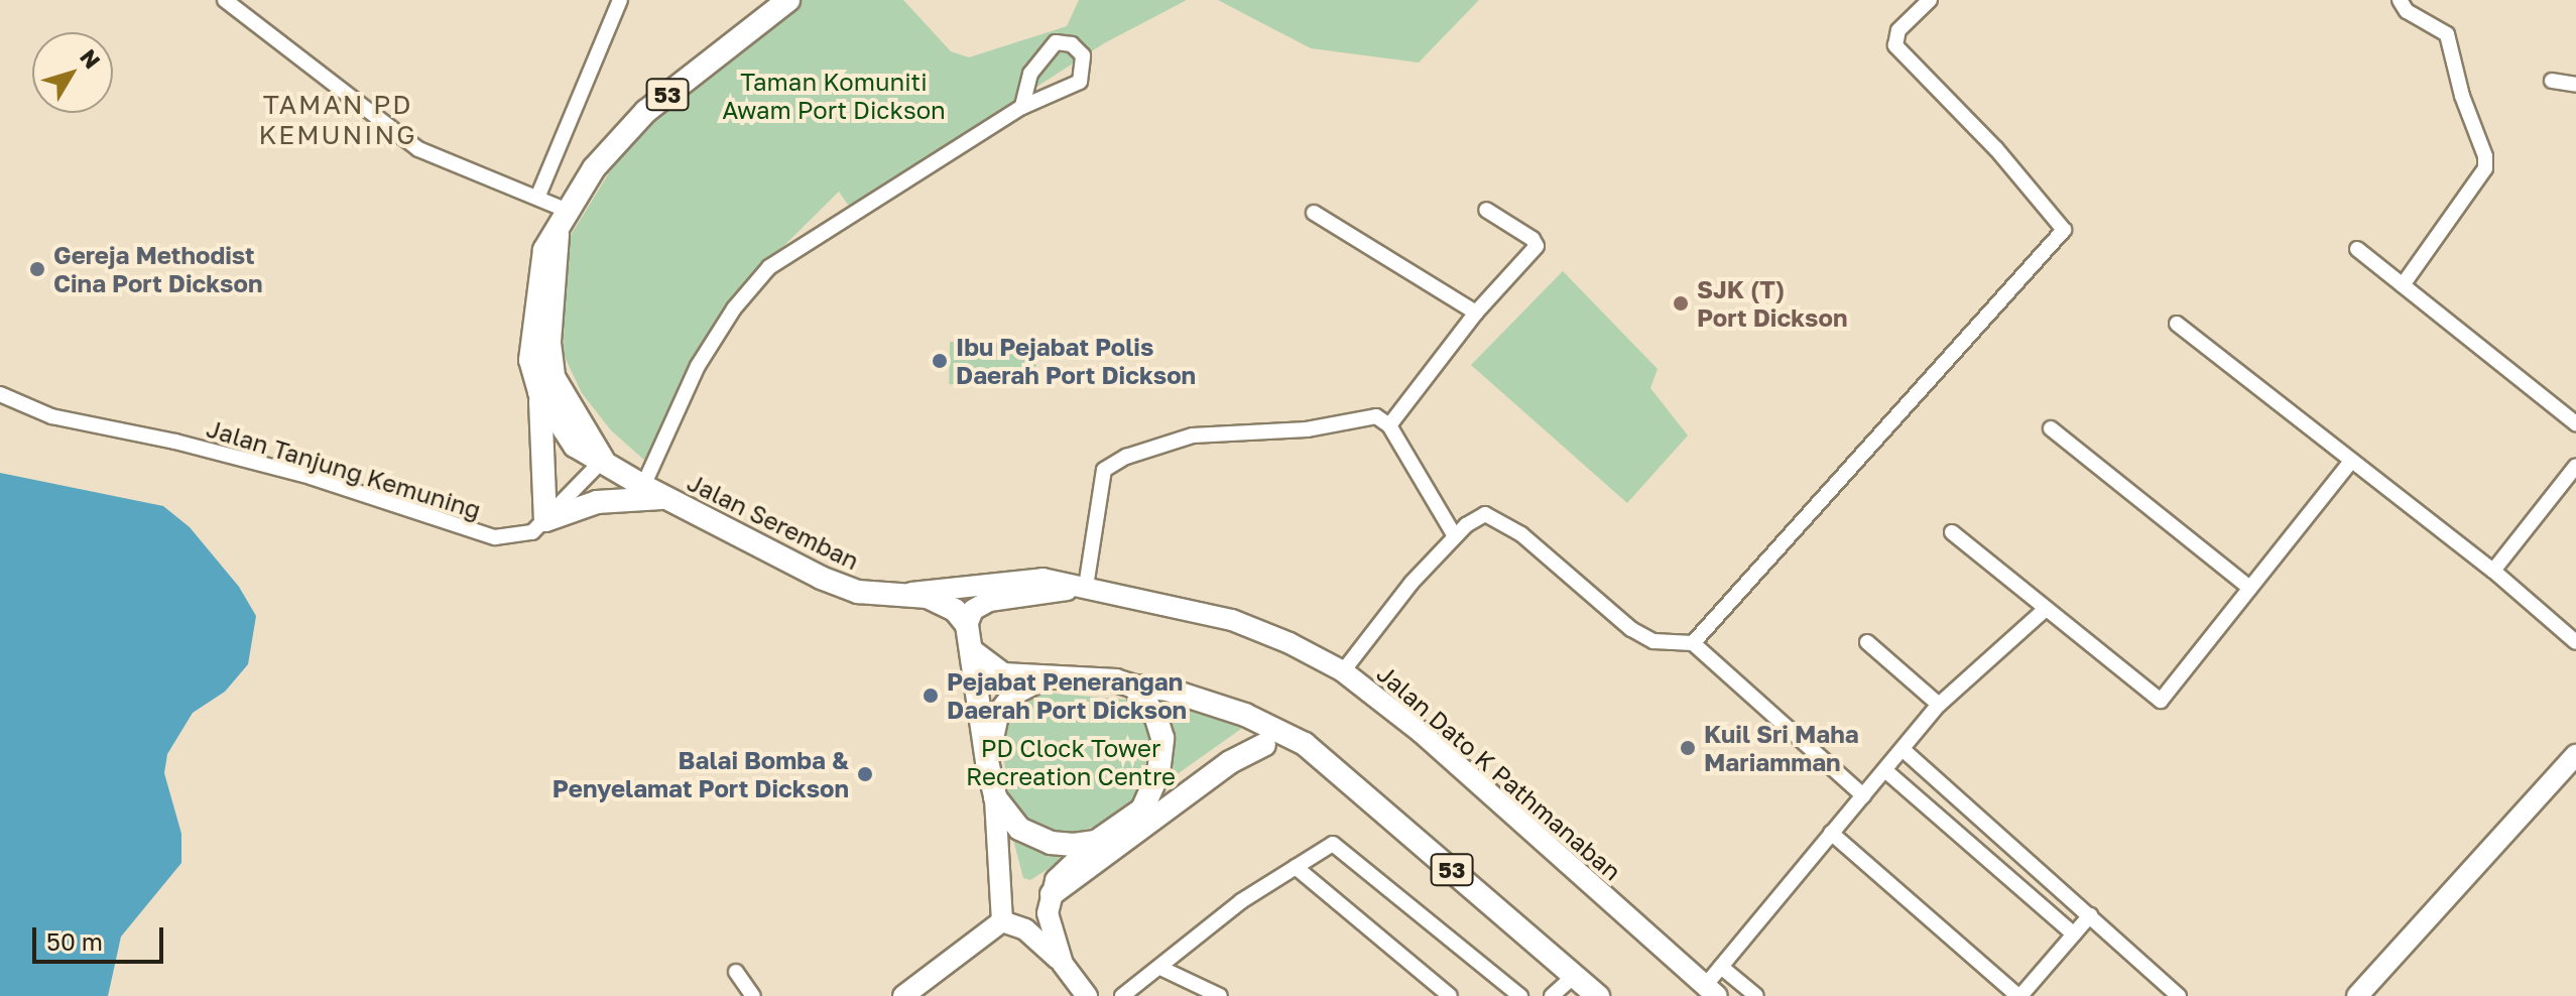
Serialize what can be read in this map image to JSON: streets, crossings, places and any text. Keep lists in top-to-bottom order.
{
  "streets": {
    "main road": ["53", "Jalan Seremban"],
    "street": ["Jalan Tanjung Kemuning", "Jalan Dato K Pathmanaban"]
  },
  "crossings": [
    ["Jalan Tanjung Kemuning", "Jalan Seremban"],
    ["Jalan Seremban", "Jalan Dato K Pathmanaban"]
  ],
  "districts": ["TAMAN PD KEMUNING"],
  "parks": ["Taman Komuniti Awam Port Dickson", "PD Clock Tower Recreation Centre"],
  "places": [
    "Gereja Methodist Cina Port Dickson",
    "SJK (T) Port Dickson",
    "Ibu Pejabat Polis Daerah Port Dickson",
    "Pejabat Penerangan Daerah Port Dickson",
    "Kuil Sri Maha Mariamman",
    "Balai Bomba & Penyelamat Port Dickson"
  ],
  "scale_bar": "50 m",
  "north": "top right"
}
